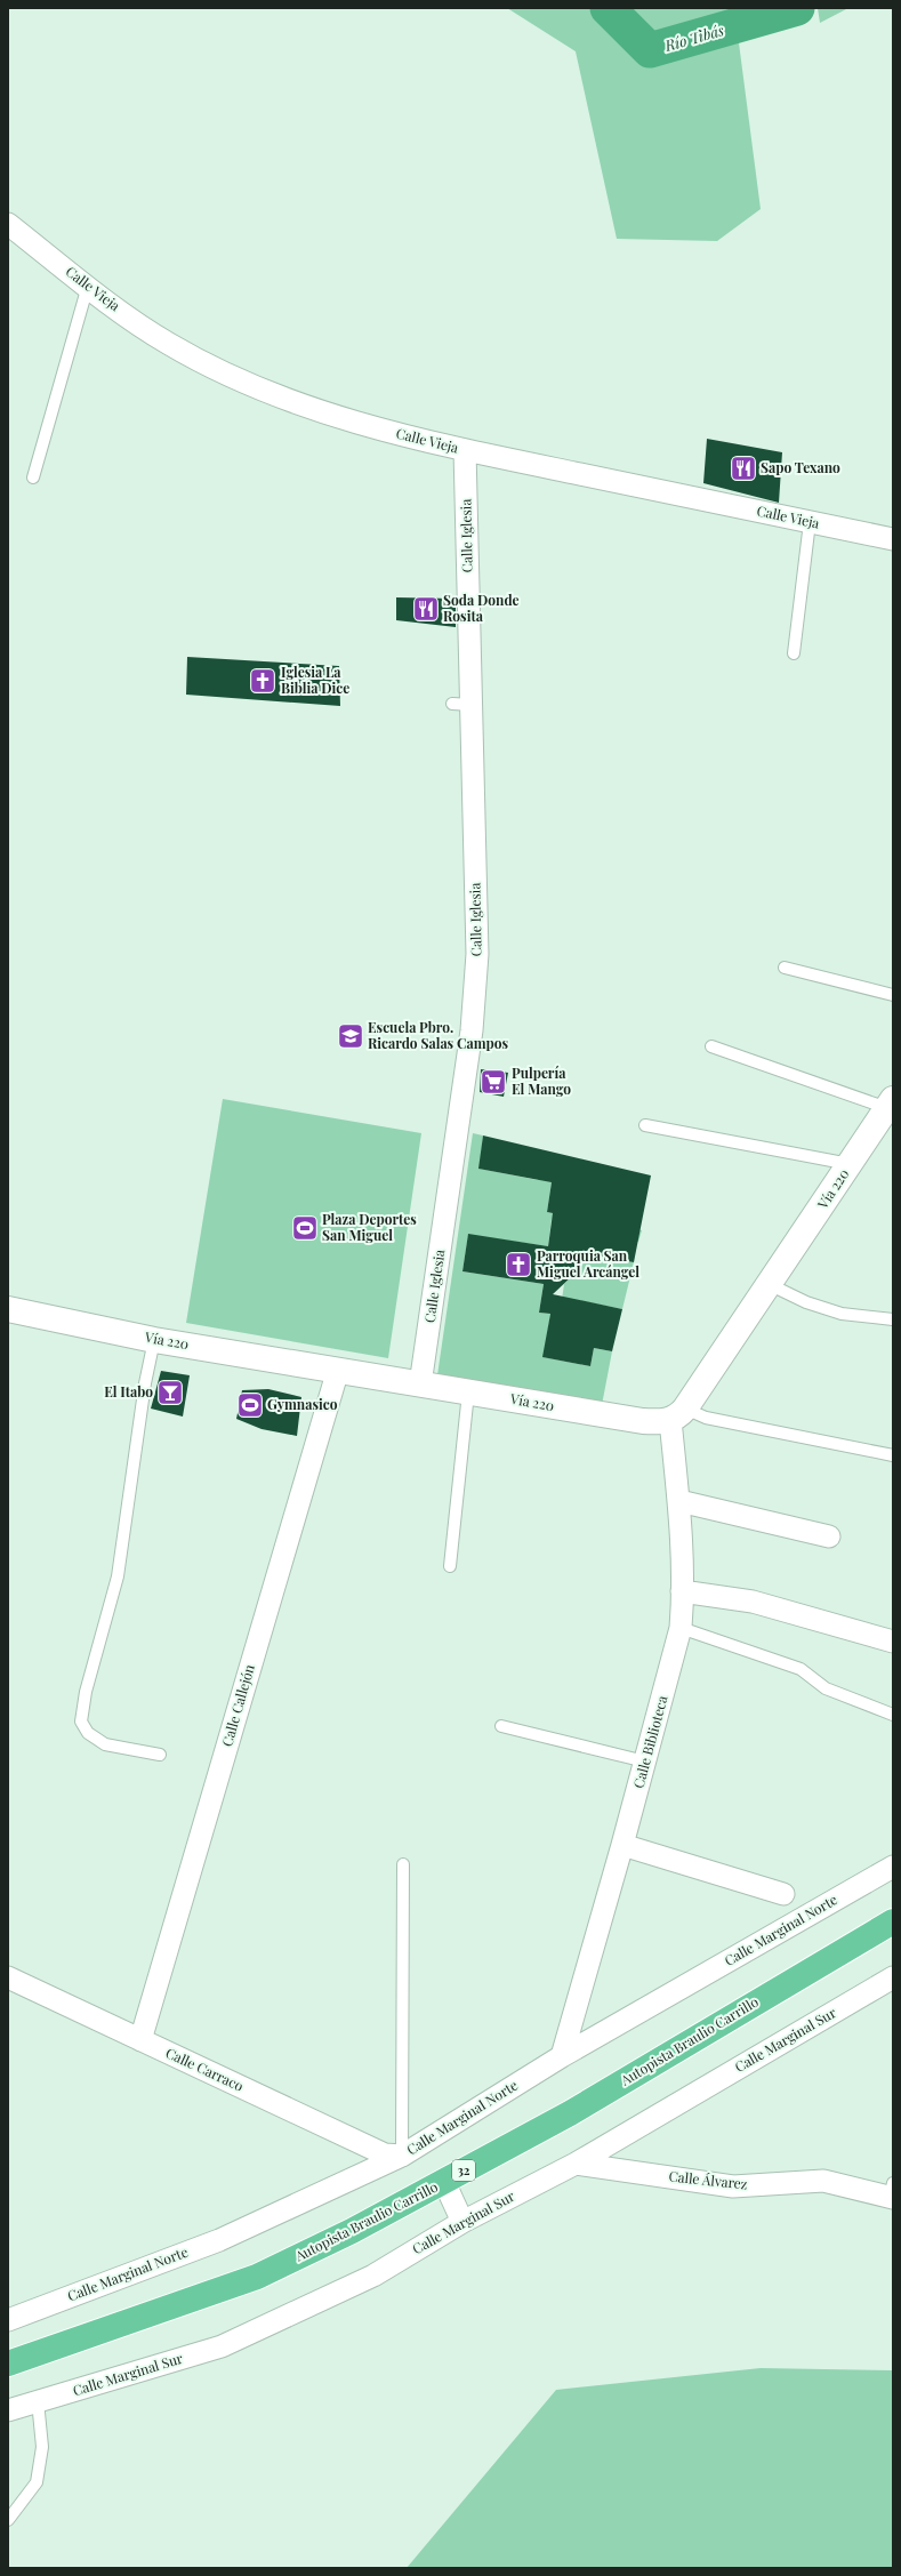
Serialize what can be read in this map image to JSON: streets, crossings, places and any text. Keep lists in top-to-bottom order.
{
  "streets": {
    "highway": ["Autopista Braulio Carrillo", "32"],
    "main road": ["Vía 220"],
    "street": [
      "Calle Vieja",
      "Calle Iglesia",
      "Calle Callejón",
      "Calle Biblioteca",
      "Calle Marginal Norte",
      "Calle Marginal Sur",
      "Calle Carraco",
      "Calle Álvarez"
    ]
  },
  "crossings": [
    ["Calle Vieja", "Calle Iglesia"],
    ["Calle Iglesia", "Vía 220"],
    ["Vía 220", "Calle Callejón"],
    ["Vía 220", "Calle Biblioteca"],
    ["Calle Callejón", "Calle Carraco"],
    ["Calle Biblioteca", "Calle Marginal Norte"],
    ["Calle Marginal Norte", "Calle Carraco"],
    ["Calle Marginal Sur", "Calle Álvarez"]
  ],
  "water": ["Río Tibás"],
  "places": {
    "restaurant": ["Sapo Texano", "Soda Donde Rosita"],
    "church": ["Iglesia La Biblia Dice", "Parroquia San Miguel Arcángel"],
    "school or university": ["Escuela Pbro. Ricardo Salas Campos"],
    "supermarket": ["Pulpería El Mango"],
    "sports": ["Plaza Deportes San Miguel", "Gymnasico"],
    "bar": ["El Itabo"]
  }
}
